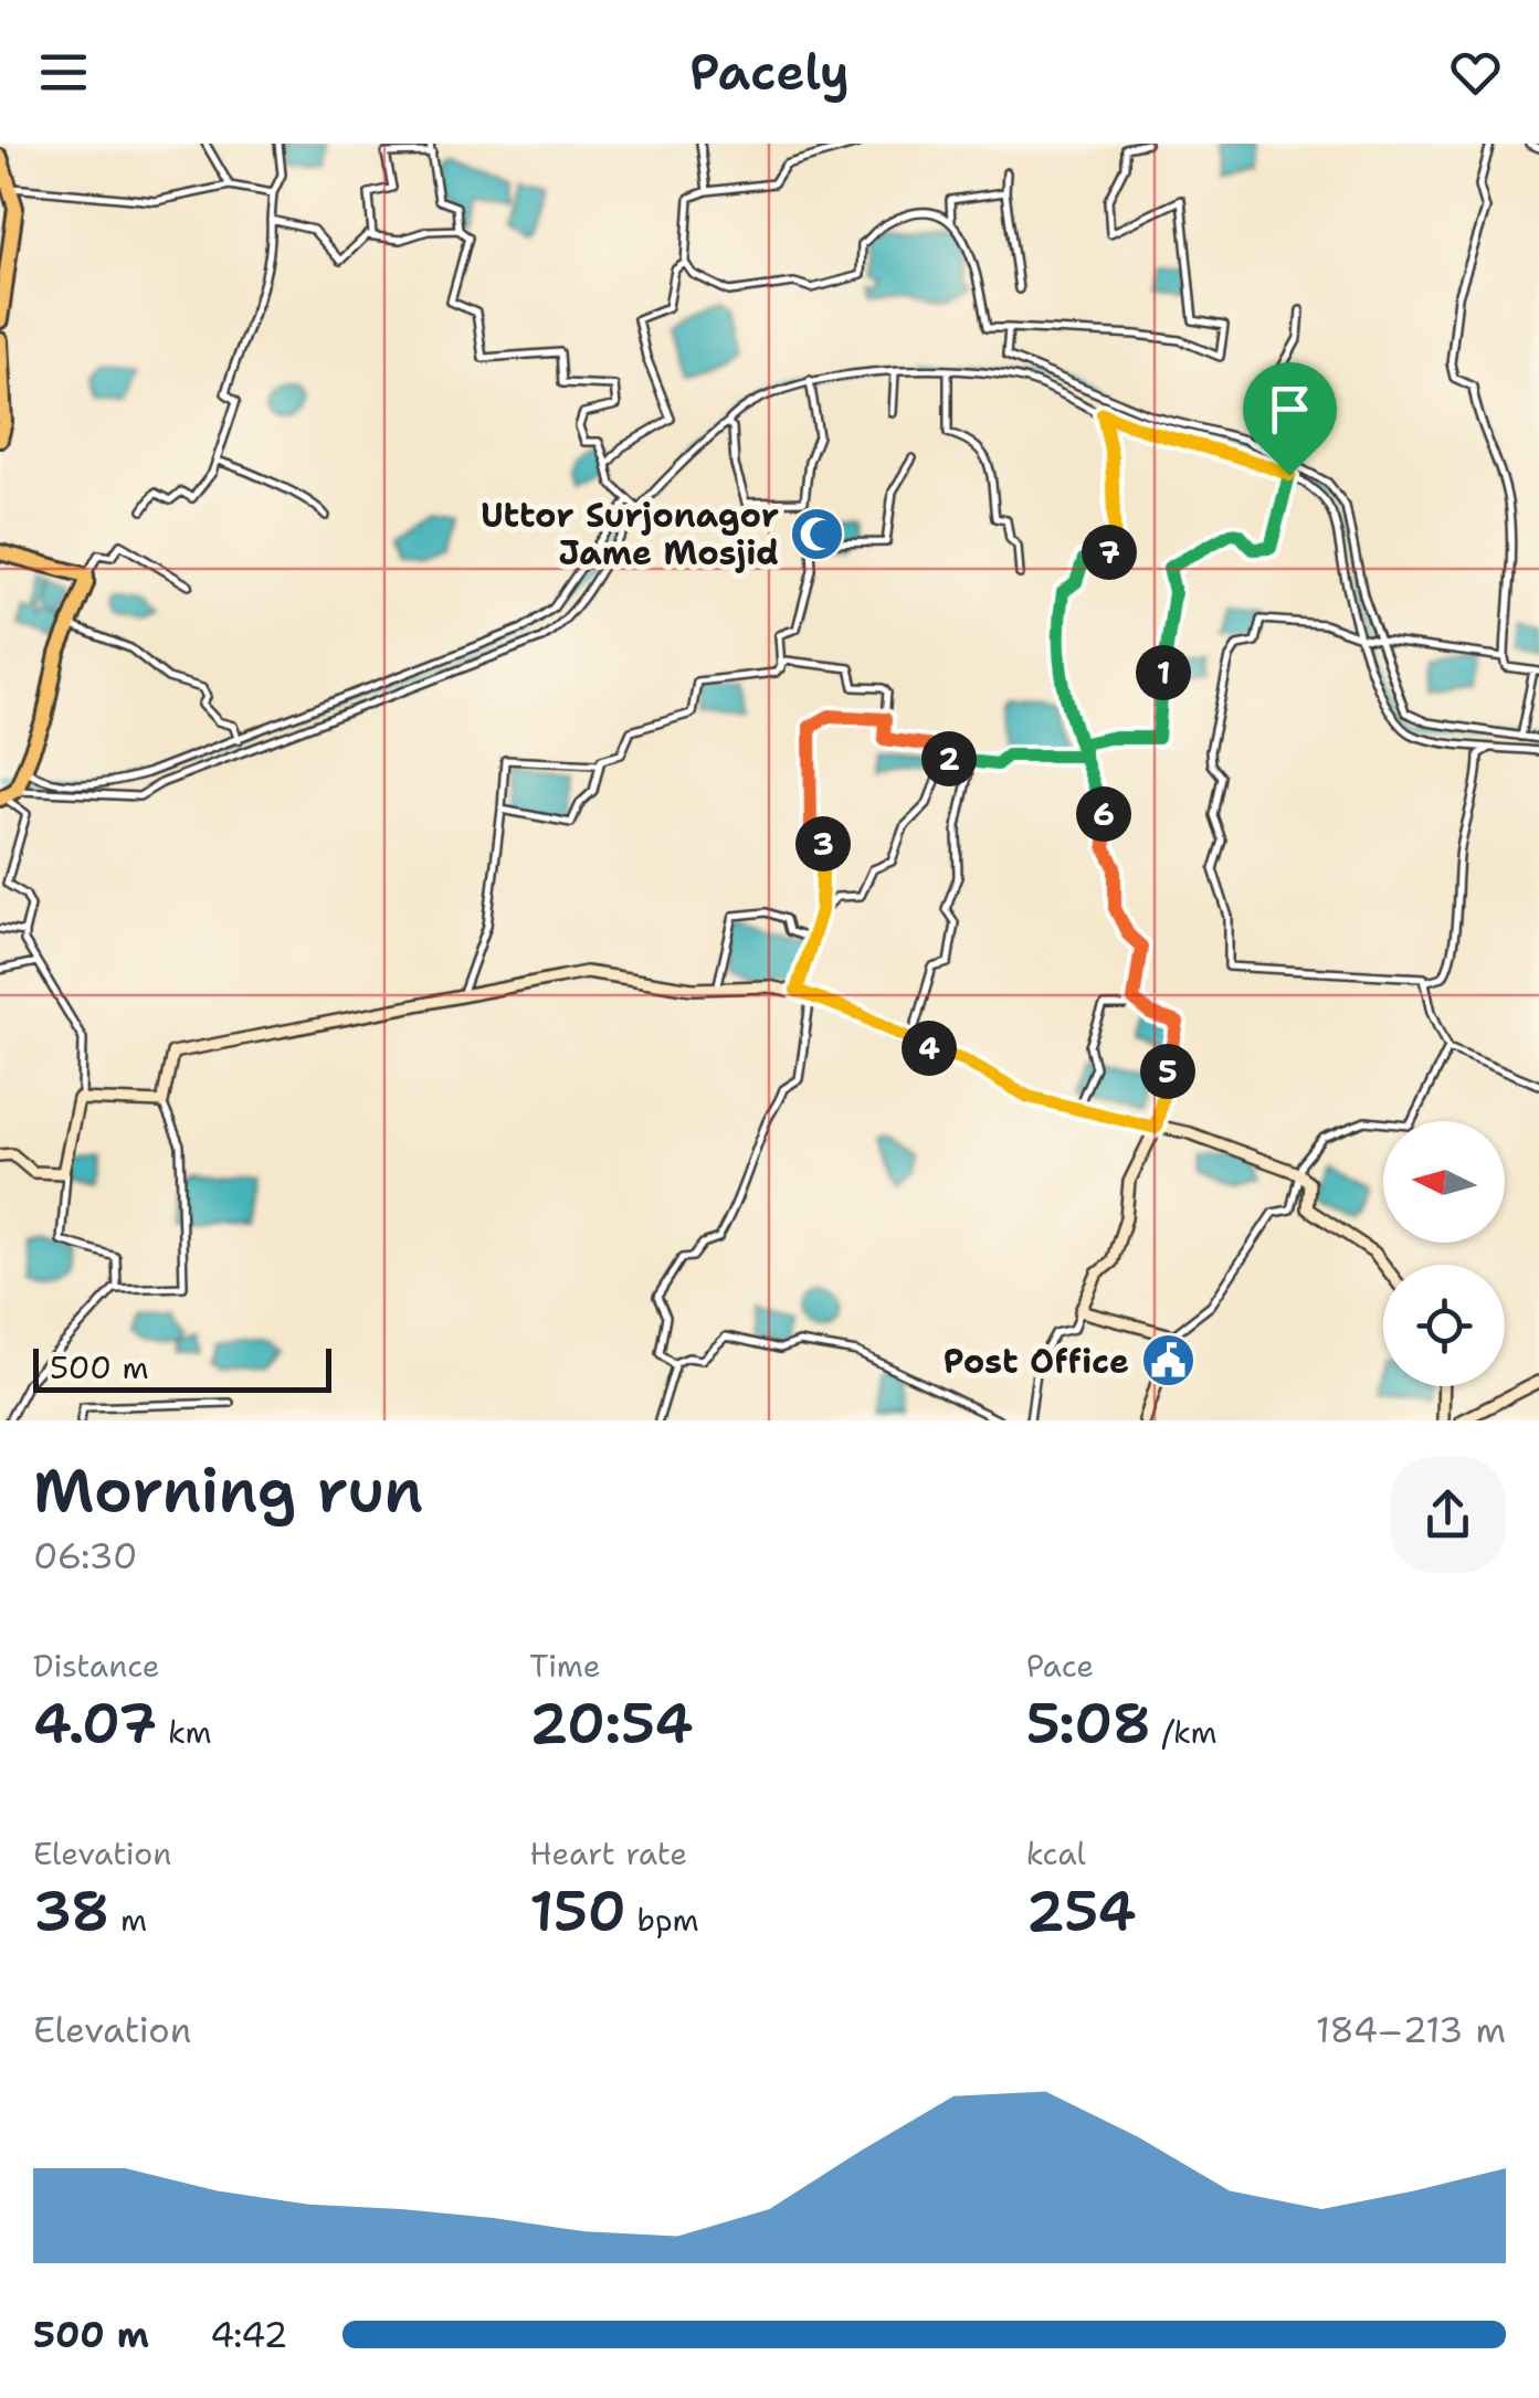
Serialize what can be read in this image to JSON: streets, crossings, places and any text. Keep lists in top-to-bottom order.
{
  "places": {
    "mosque": ["Uttor Surjonagor Jame Mosjid"],
    "public building": ["Post Office"]
  },
  "scale_bar": "500 m",
  "north": "left",
  "page": {
    "header": "Pacely",
    "pins": [
      "7",
      "1",
      "2",
      "6",
      "3",
      "4",
      "5"
    ],
    "scale": "500 m",
    "heading": ["Morning run", "06:30"],
    "stats": [
      ["Distance", "4.07 km"],
      ["Time", "20:54"],
      ["Pace", "5:08 /km"],
      ["Elevation", "38 m"],
      ["Heart rate", "150 bpm"],
      ["kcal", "254"]
    ],
    "chart": ["Elevation", "184–213 m"],
    "list": [
      {
        "name": "500 m",
        "note": "4:42"
      }
    ]
  }
}
